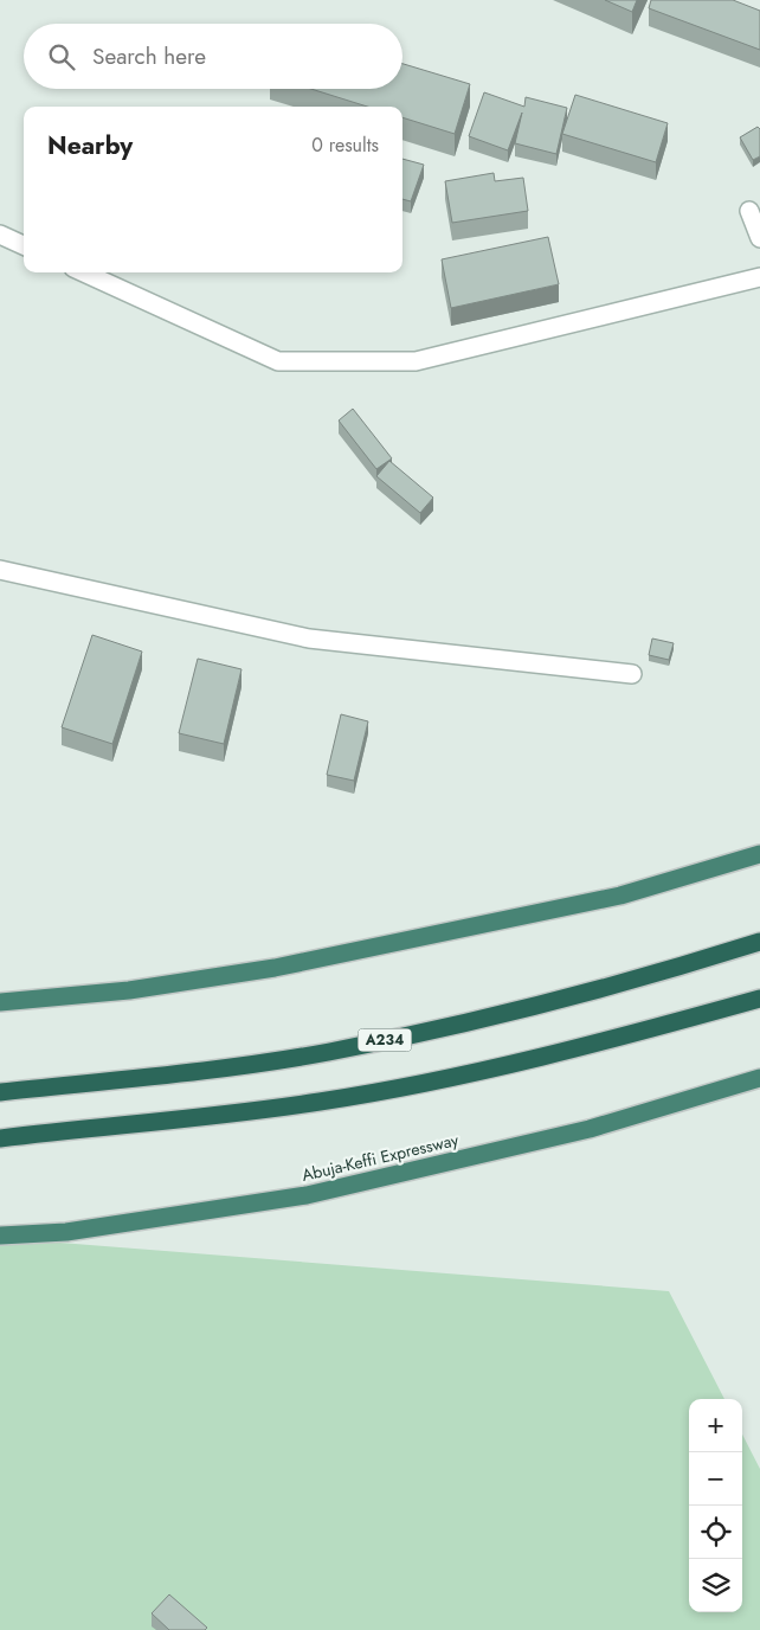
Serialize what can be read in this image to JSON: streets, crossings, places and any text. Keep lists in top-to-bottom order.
{
  "streets": {
    "highway": ["A234", "Abuja-Keffi Expressway"]
  },
  "page": {
    "search": "Search here",
    "heading": ["Nearby", "0 results"],
    "map_buttons": ["+", "−"]
  }
}
